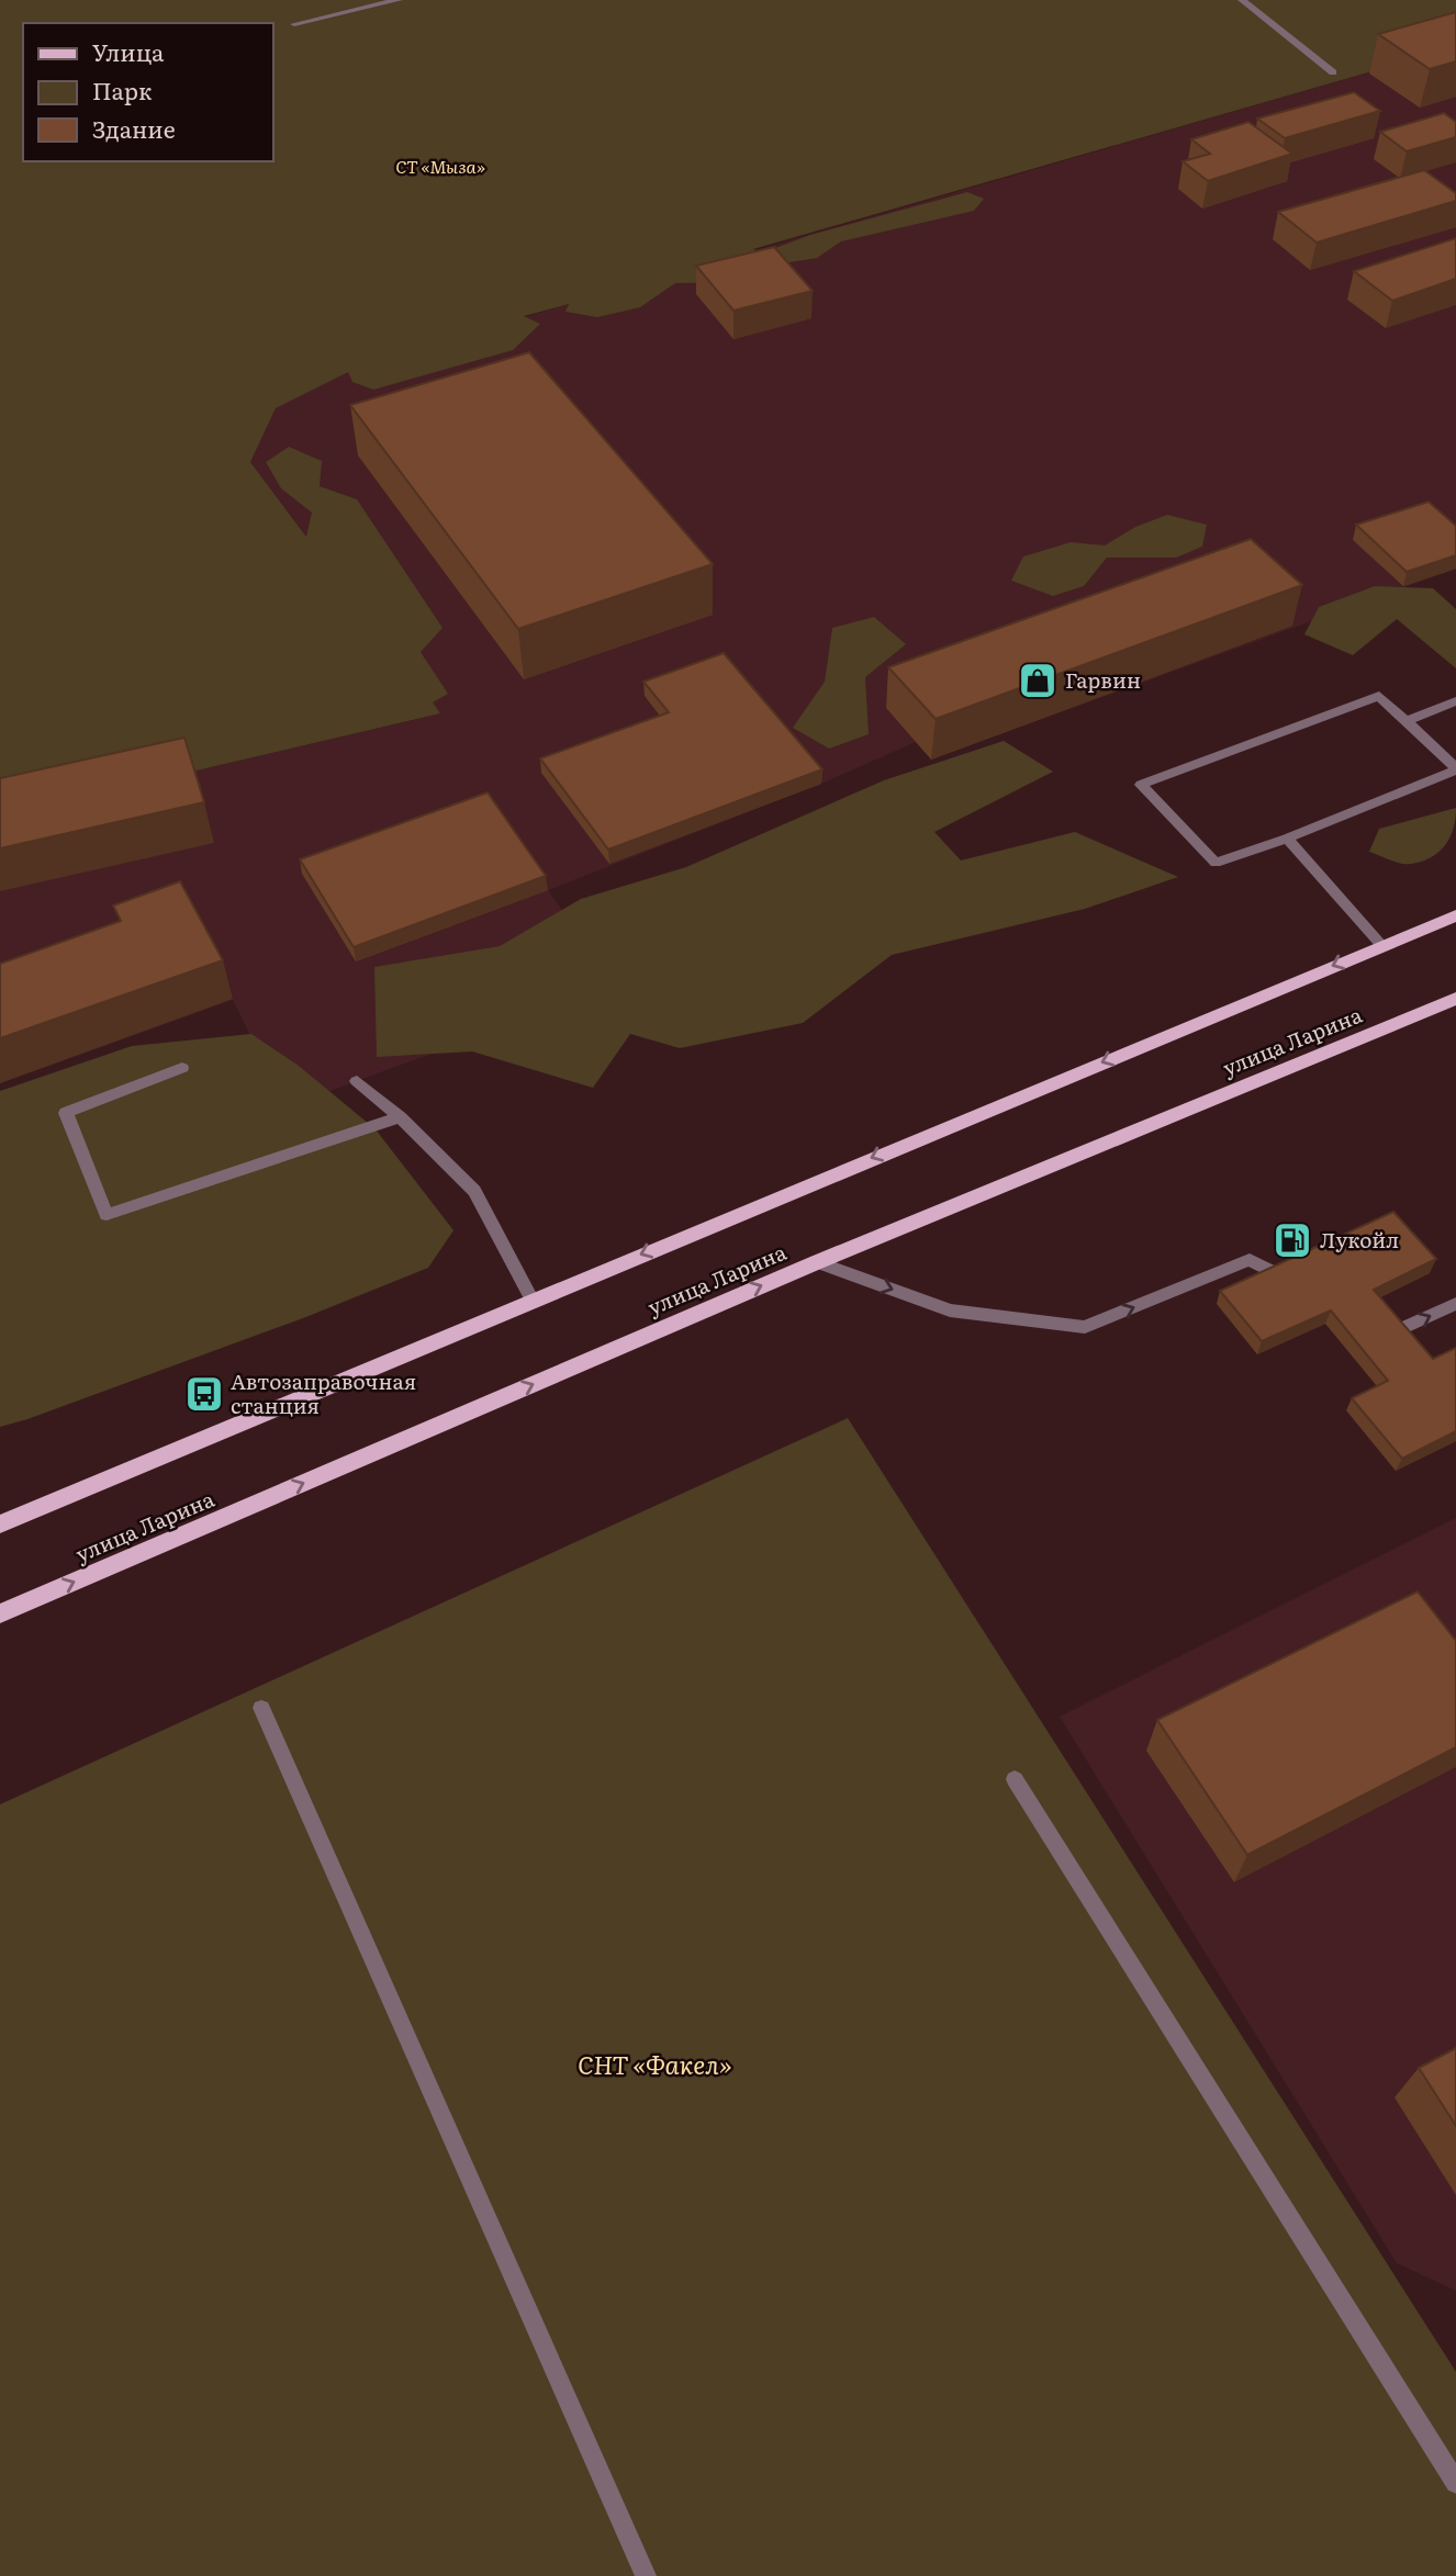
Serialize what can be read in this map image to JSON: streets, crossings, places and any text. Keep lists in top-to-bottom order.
{
  "streets": {
    "main road": ["улица Ларина"]
  },
  "parks": ["СТ «Мыза»", "СНТ «Факел»"],
  "places": {
    "shop": ["Гарвин"],
    "fuel station": ["Лукойл"],
    "bus stop": ["Автозаправочная станция"]
  },
  "legend": ["Улица", "Парк", "Здание"]
}
